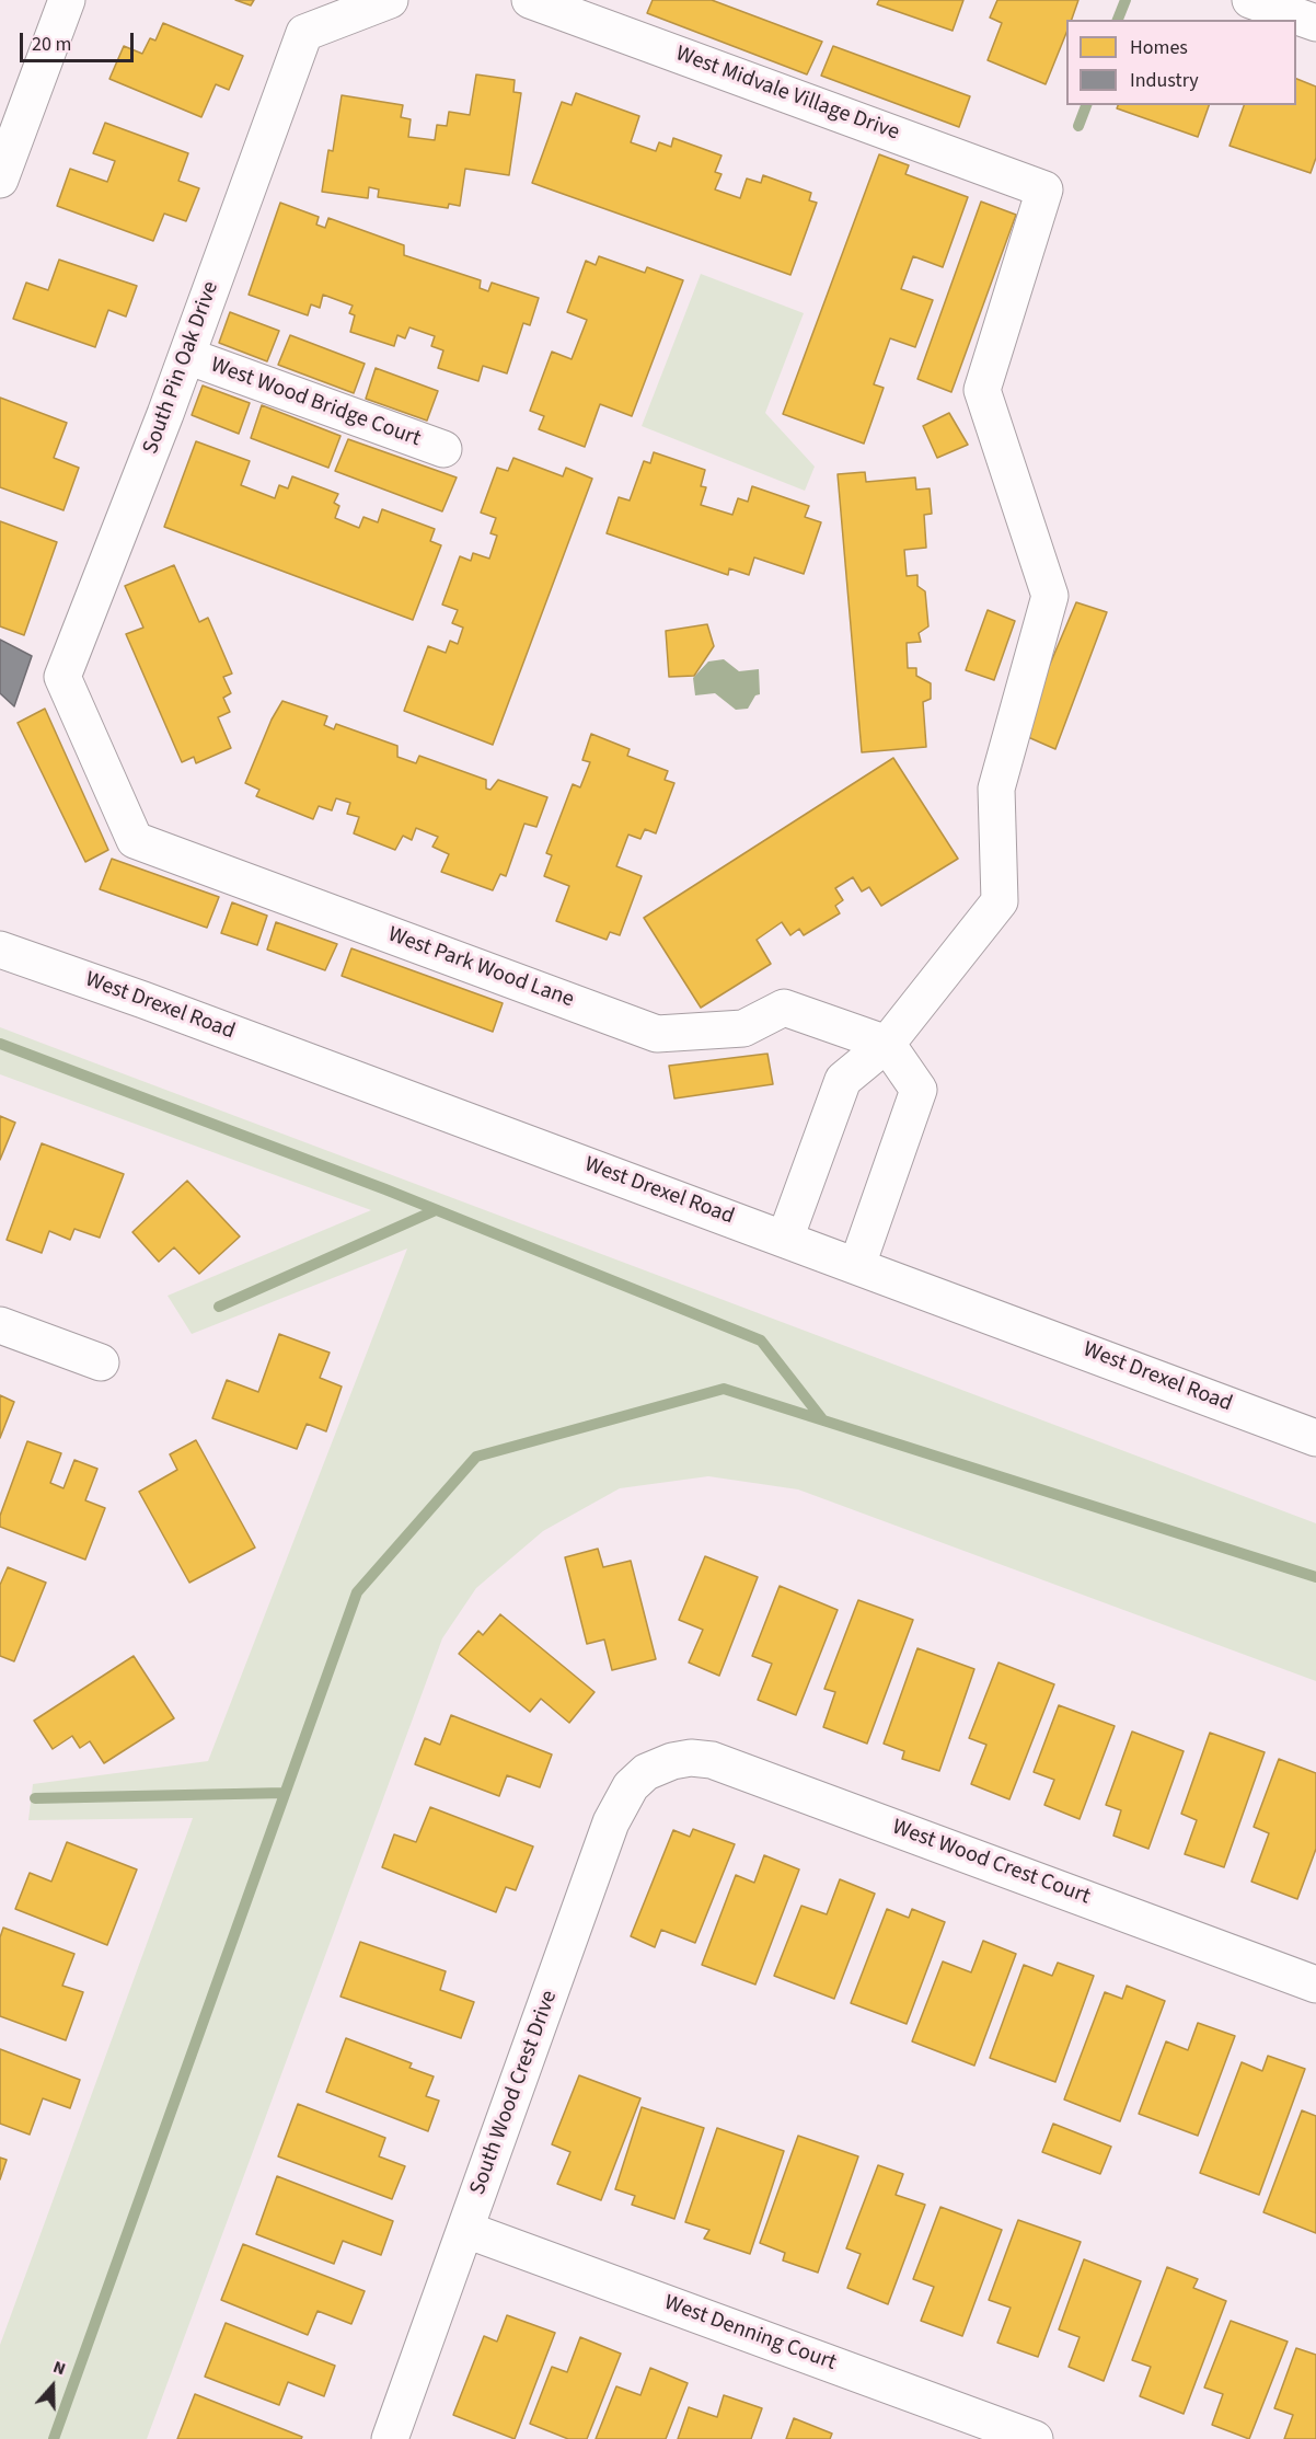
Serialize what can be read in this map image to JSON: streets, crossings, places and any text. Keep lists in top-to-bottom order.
{
  "streets": {
    "street": [
      "West Midvale Village Drive",
      "South Pin Oak Drive",
      "West Wood Bridge Court",
      "West Park Wood Lane",
      "West Drexel Road",
      "West Wood Crest Court",
      "South Wood Crest Drive",
      "West Denning Court"
    ]
  },
  "crossings": [
    ["West Midvale Village Drive", "West Park Wood Lane"],
    ["South Pin Oak Drive", "West Wood Bridge Court"],
    ["South Pin Oak Drive", "West Park Wood Lane"],
    ["West Wood Crest Court", "South Wood Crest Drive"],
    ["South Wood Crest Drive", "West Denning Court"]
  ],
  "legend": ["Homes", "Industry"],
  "scale_bar": "20 m",
  "north": "top"
}
